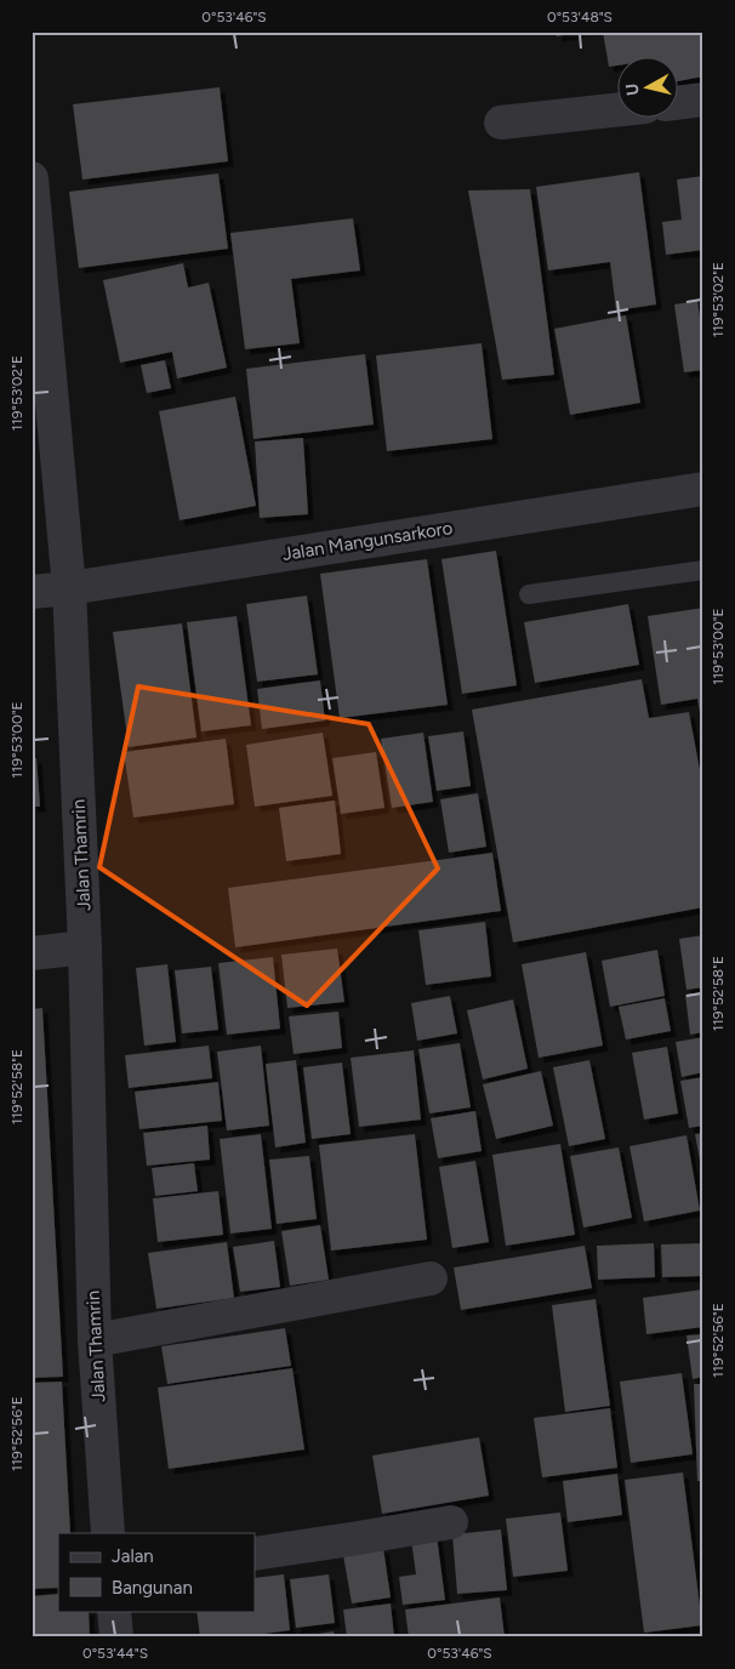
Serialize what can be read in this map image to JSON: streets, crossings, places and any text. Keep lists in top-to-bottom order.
{
  "streets": {
    "street": ["Jalan Mangunsarkoro", "Jalan Thamrin"]
  },
  "crossings": [
    ["Jalan Mangunsarkoro", "Jalan Thamrin"]
  ],
  "legend": ["Jalan", "Bangunan"],
  "north": "left",
  "coordinates": [
    "0°53'46\"S",
    "0°53'48\"S",
    "119°53'02\"E",
    "119°53'00\"E",
    "119°52'58\"E",
    "119°52'56\"E",
    "0°53'44\"S"
  ]
}
